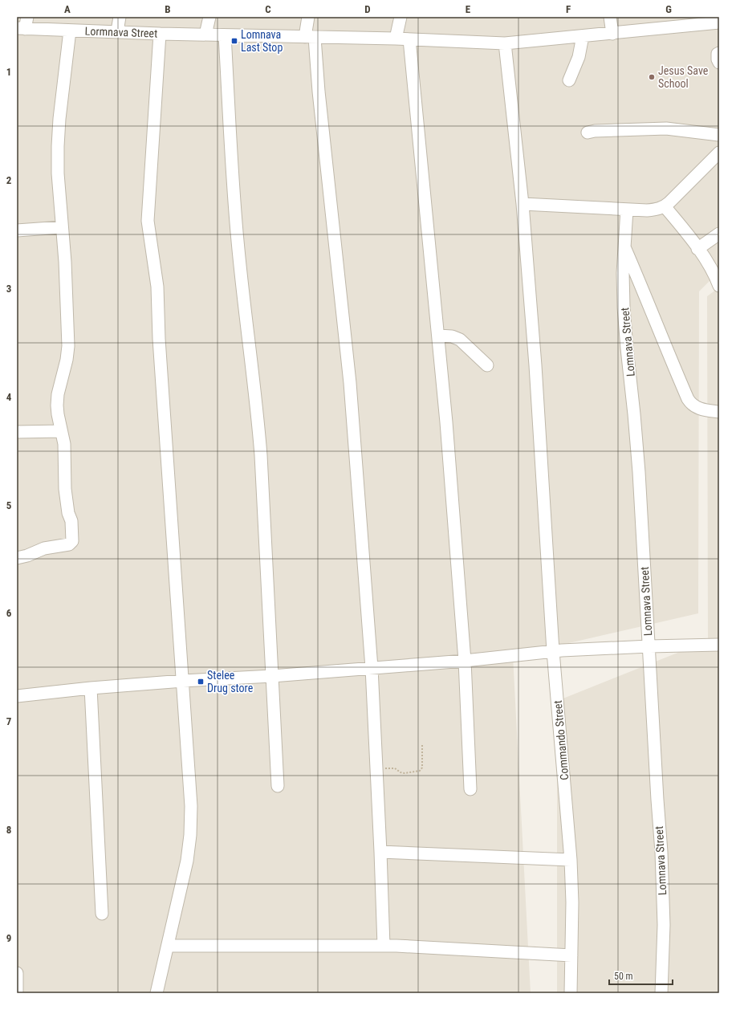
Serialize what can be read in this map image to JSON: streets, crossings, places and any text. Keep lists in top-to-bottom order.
{
  "streets": {
    "street": ["Lormnava Street", "Lomnava Street", "Commando Street"]
  },
  "crossings": [
    ["Lormnava Street", "Commando Street"]
  ],
  "places": {
    "transit": ["Lomnava Last Stop", "Stelee Drug store"],
    "other": ["Jesus Save School"]
  },
  "scale_bar": "50 m",
  "grid": {
    "columns": [
      "A",
      "B",
      "C",
      "D",
      "E",
      "F",
      "G"
    ],
    "rows": [
      "1",
      "2",
      "3",
      "4",
      "5",
      "6",
      "7",
      "8",
      "9"
    ]
  }
}
